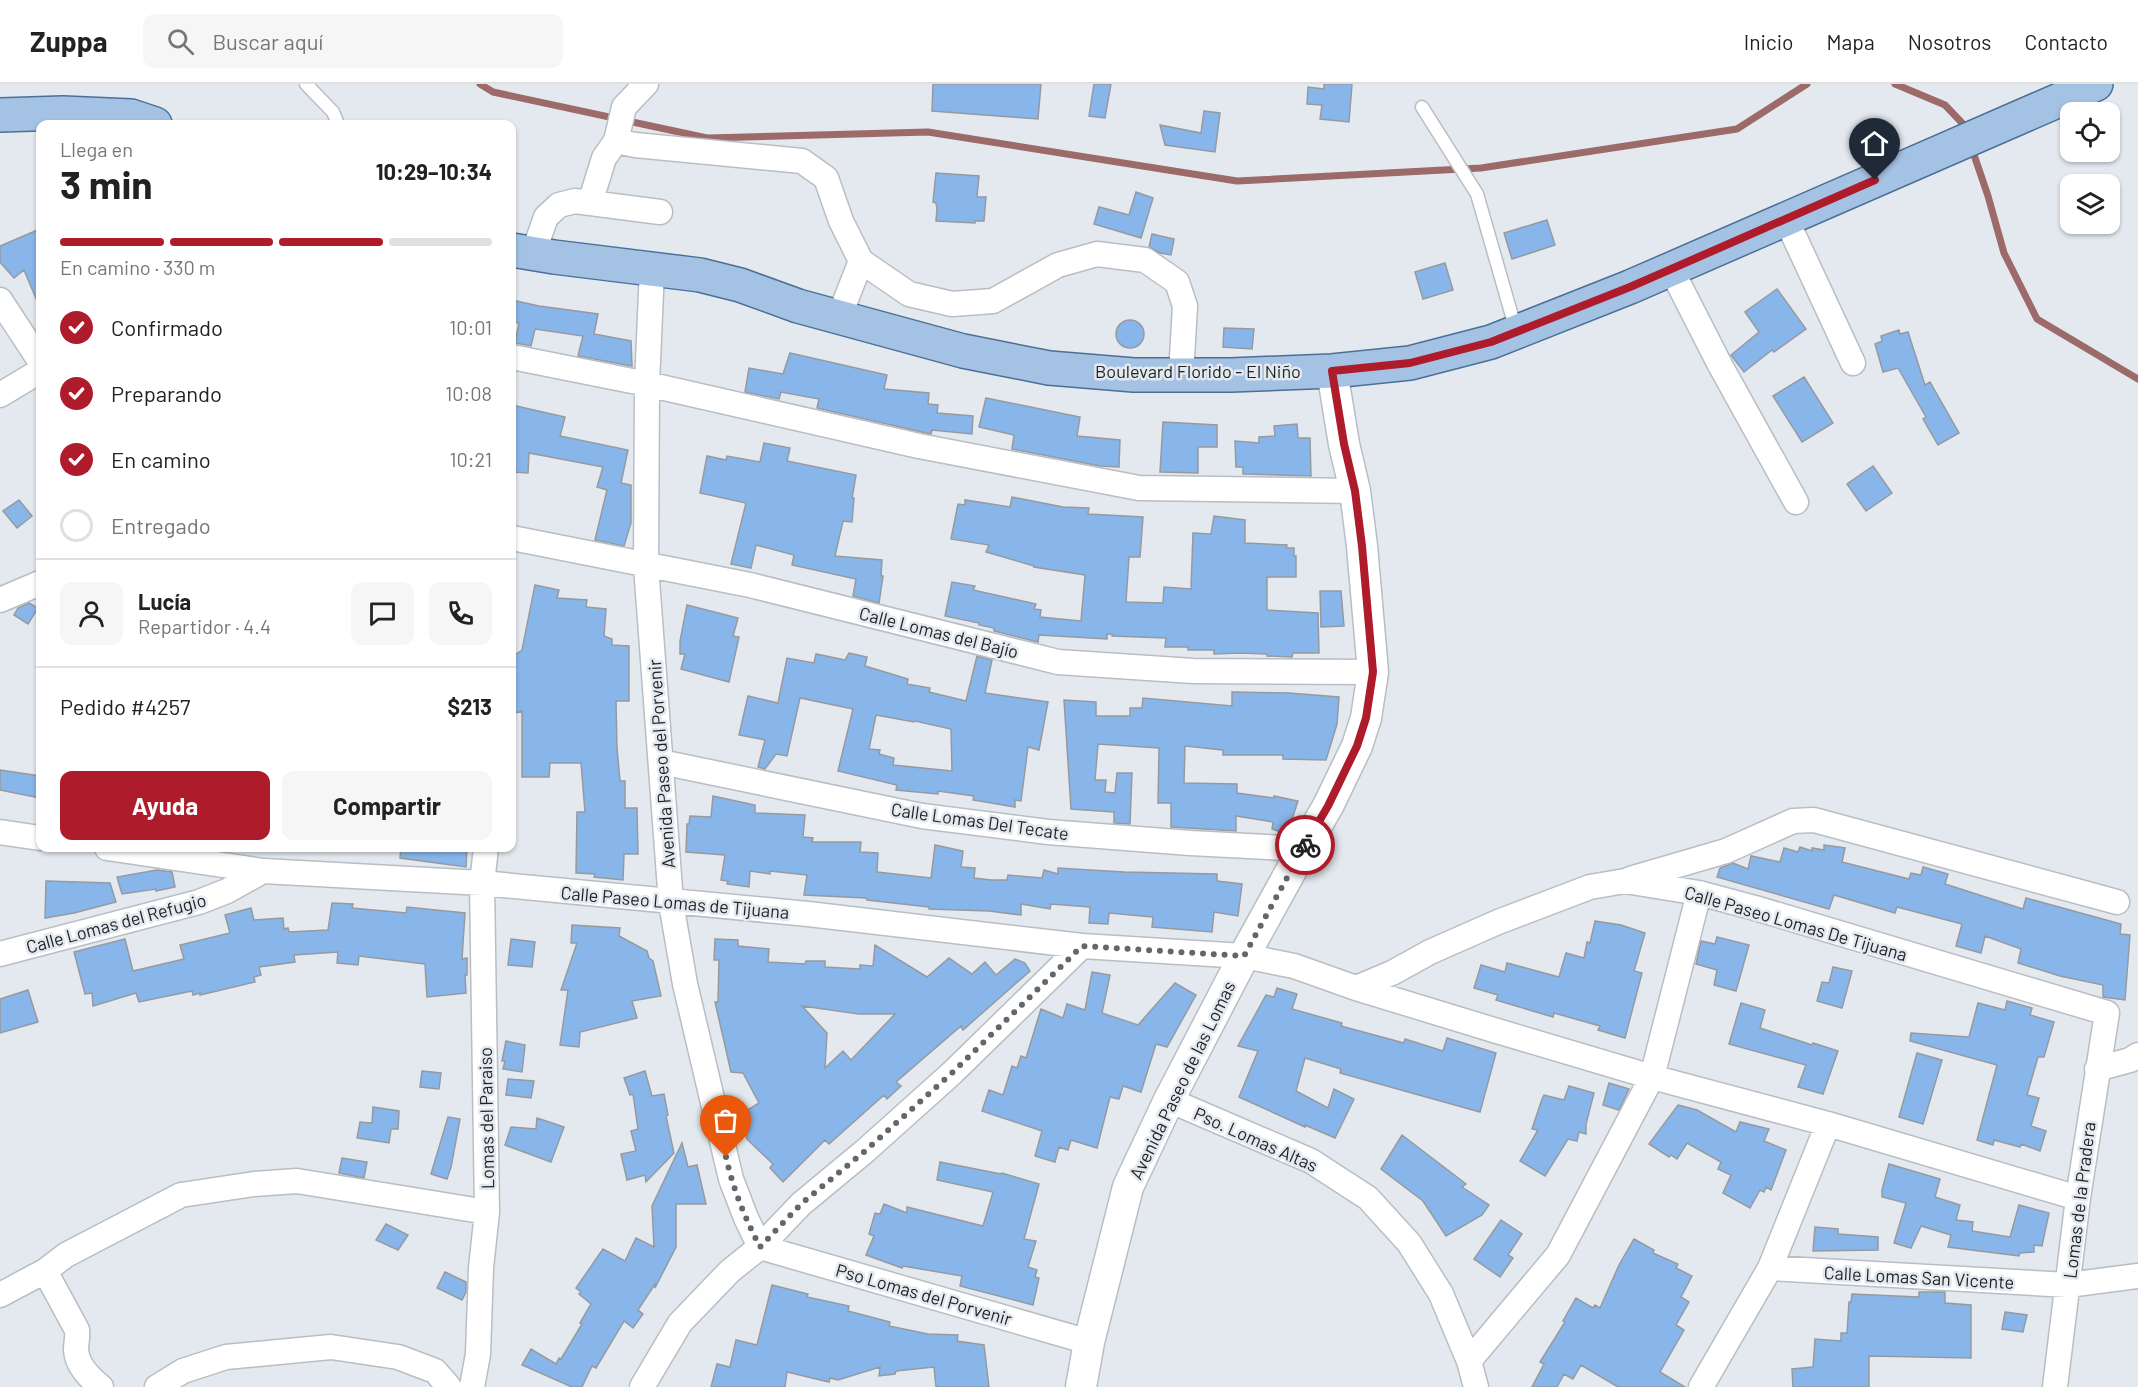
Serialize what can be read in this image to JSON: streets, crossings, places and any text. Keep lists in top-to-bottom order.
{
  "streets": {
    "main road": ["Boulevard Florido - El Niño"],
    "street": [
      "Calle Lomas del Bajío",
      "Avenida Paseo del Porvenir",
      "Calle Lomas Del Tecate",
      "Calle Paseo Lomas de Tijuana",
      "Calle Lomas del Refugio",
      "Calle Paseo Lomas De Tijuana",
      "Avenida Paseo de las Lomas",
      "Lomas del Paraiso",
      "Pso. Lomas Altas",
      "Lomas de la Pradera",
      "Calle Lomas San Vicente",
      "Pso Lomas del Porvenir"
    ]
  },
  "crossings": [
    ["Boulevard Florido - El Niño", "Avenida Paseo del Porvenir"],
    ["Boulevard Florido - El Niño", "Avenida Paseo de las Lomas"],
    ["Calle Lomas del Bajío", "Avenida Paseo del Porvenir"],
    ["Calle Lomas del Bajío", "Avenida Paseo de las Lomas"],
    ["Avenida Paseo del Porvenir", "Calle Lomas Del Tecate"],
    ["Avenida Paseo del Porvenir", "Calle Paseo Lomas de Tijuana"],
    ["Avenida Paseo del Porvenir", "Pso Lomas del Porvenir"],
    ["Calle Lomas Del Tecate", "Avenida Paseo de las Lomas"],
    ["Calle Paseo Lomas de Tijuana", "Calle Lomas del Refugio"],
    ["Calle Paseo Lomas de Tijuana", "Avenida Paseo de las Lomas"],
    ["Calle Paseo Lomas de Tijuana", "Lomas del Paraiso"],
    ["Calle Paseo Lomas De Tijuana", "Lomas de la Pradera"],
    ["Avenida Paseo de las Lomas", "Pso. Lomas Altas"],
    ["Avenida Paseo de las Lomas", "Pso Lomas del Porvenir"],
    ["Lomas de la Pradera", "Calle Lomas San Vicente"]
  ],
  "page": {
    "header": "Zuppa",
    "search": "Buscar aquí",
    "nav": [
      "Inicio",
      "Mapa",
      "Nosotros",
      "Contacto"
    ],
    "heading": ["3 min", "Llega en", "10:29–10:34"],
    "panel": [
      "Lucía",
      "Repartidor · 4.4",
      "Pedido #4257",
      "$213"
    ],
    "bar": "En camino · 330 m",
    "list": [
      ["Confirmado", "10:01"],
      ["Preparando", "10:08"],
      ["En camino", "10:21"],
      "Entregado"
    ],
    "buttons": ["Ayuda", "Compartir"]
  }
}
